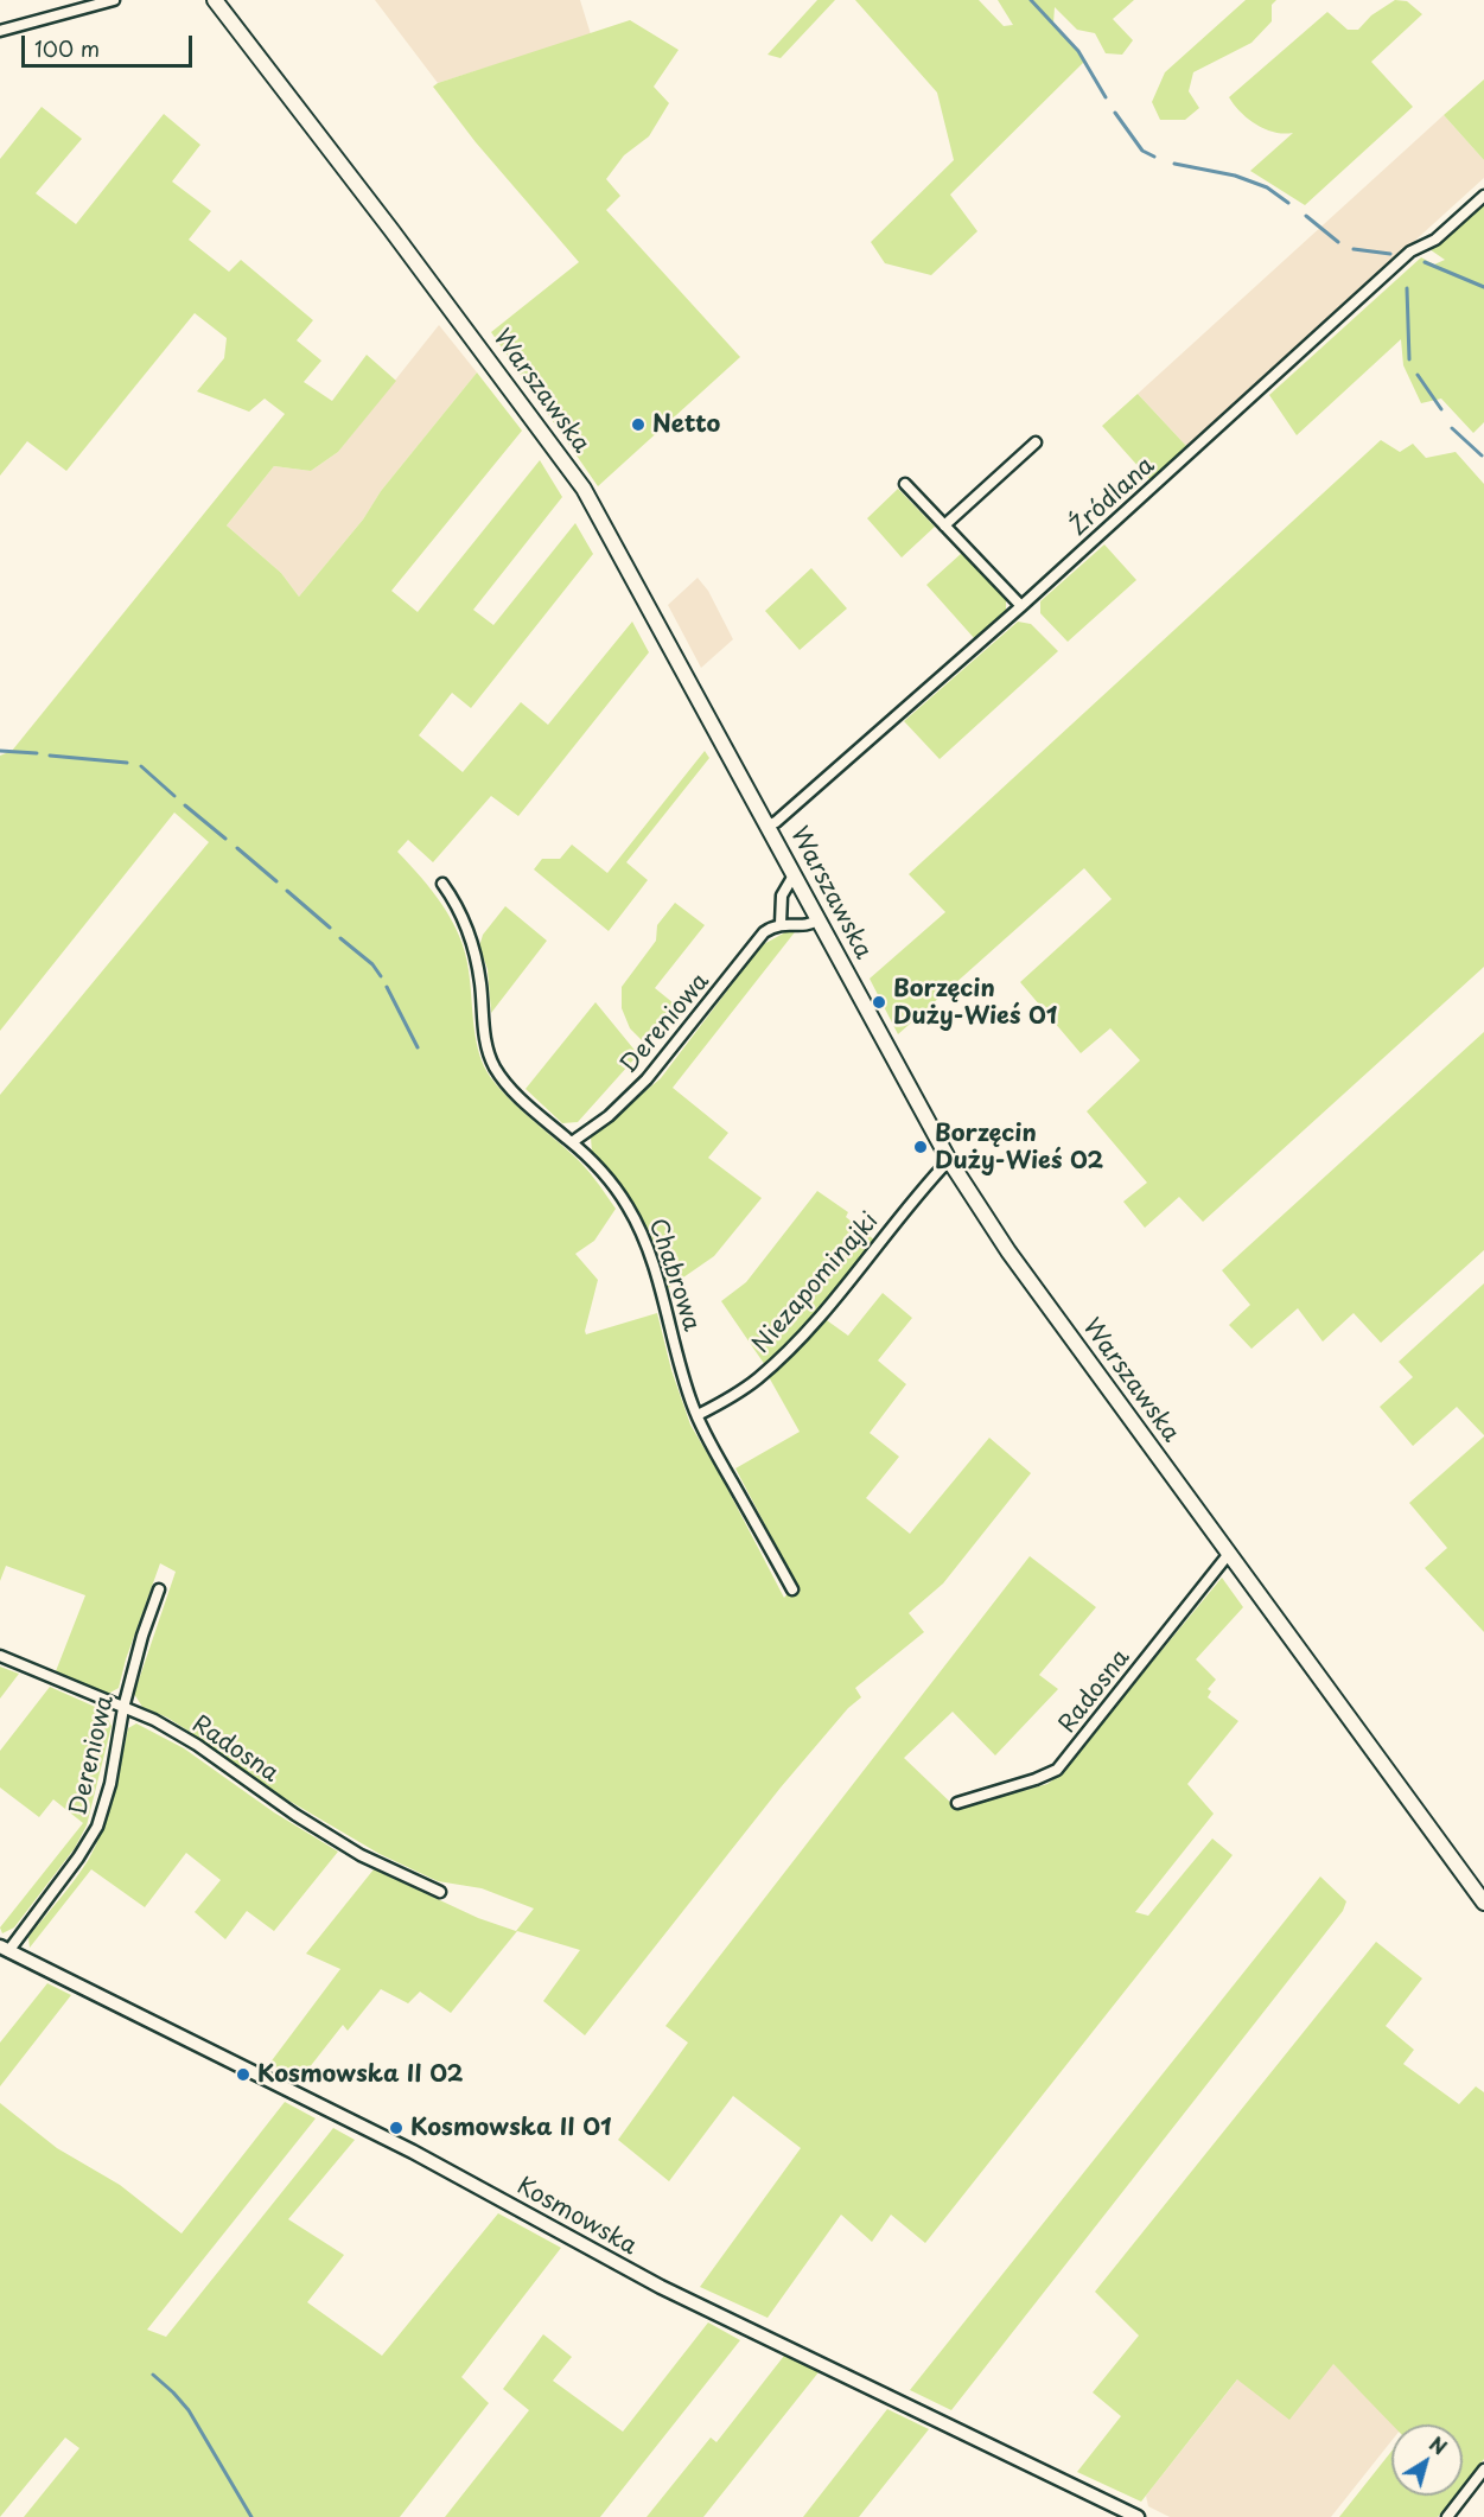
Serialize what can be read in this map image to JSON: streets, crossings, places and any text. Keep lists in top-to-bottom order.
{
  "streets": {
    "main road": ["Warszawska"],
    "street": [
      "Źródlana",
      "Dereniowa",
      "Chabrowa",
      "Niezapominajki",
      "Radosna",
      "Kosmowska"
    ]
  },
  "crossings": [
    ["Warszawska", "Źródlana"],
    ["Warszawska", "Niezapominajki"],
    ["Warszawska", "Radosna"],
    ["Dereniowa", "Chabrowa"],
    ["Dereniowa", "Radosna"],
    ["Dereniowa", "Kosmowska"],
    ["Chabrowa", "Niezapominajki"]
  ],
  "places": [
    "Netto",
    "Borzęcin Duży-Wieś 01",
    "Borzęcin Duży-Wieś 02",
    "Kosmowska II 02",
    "Kosmowska II 01"
  ],
  "scale_bar": "100 m",
  "north": "top right"
}
